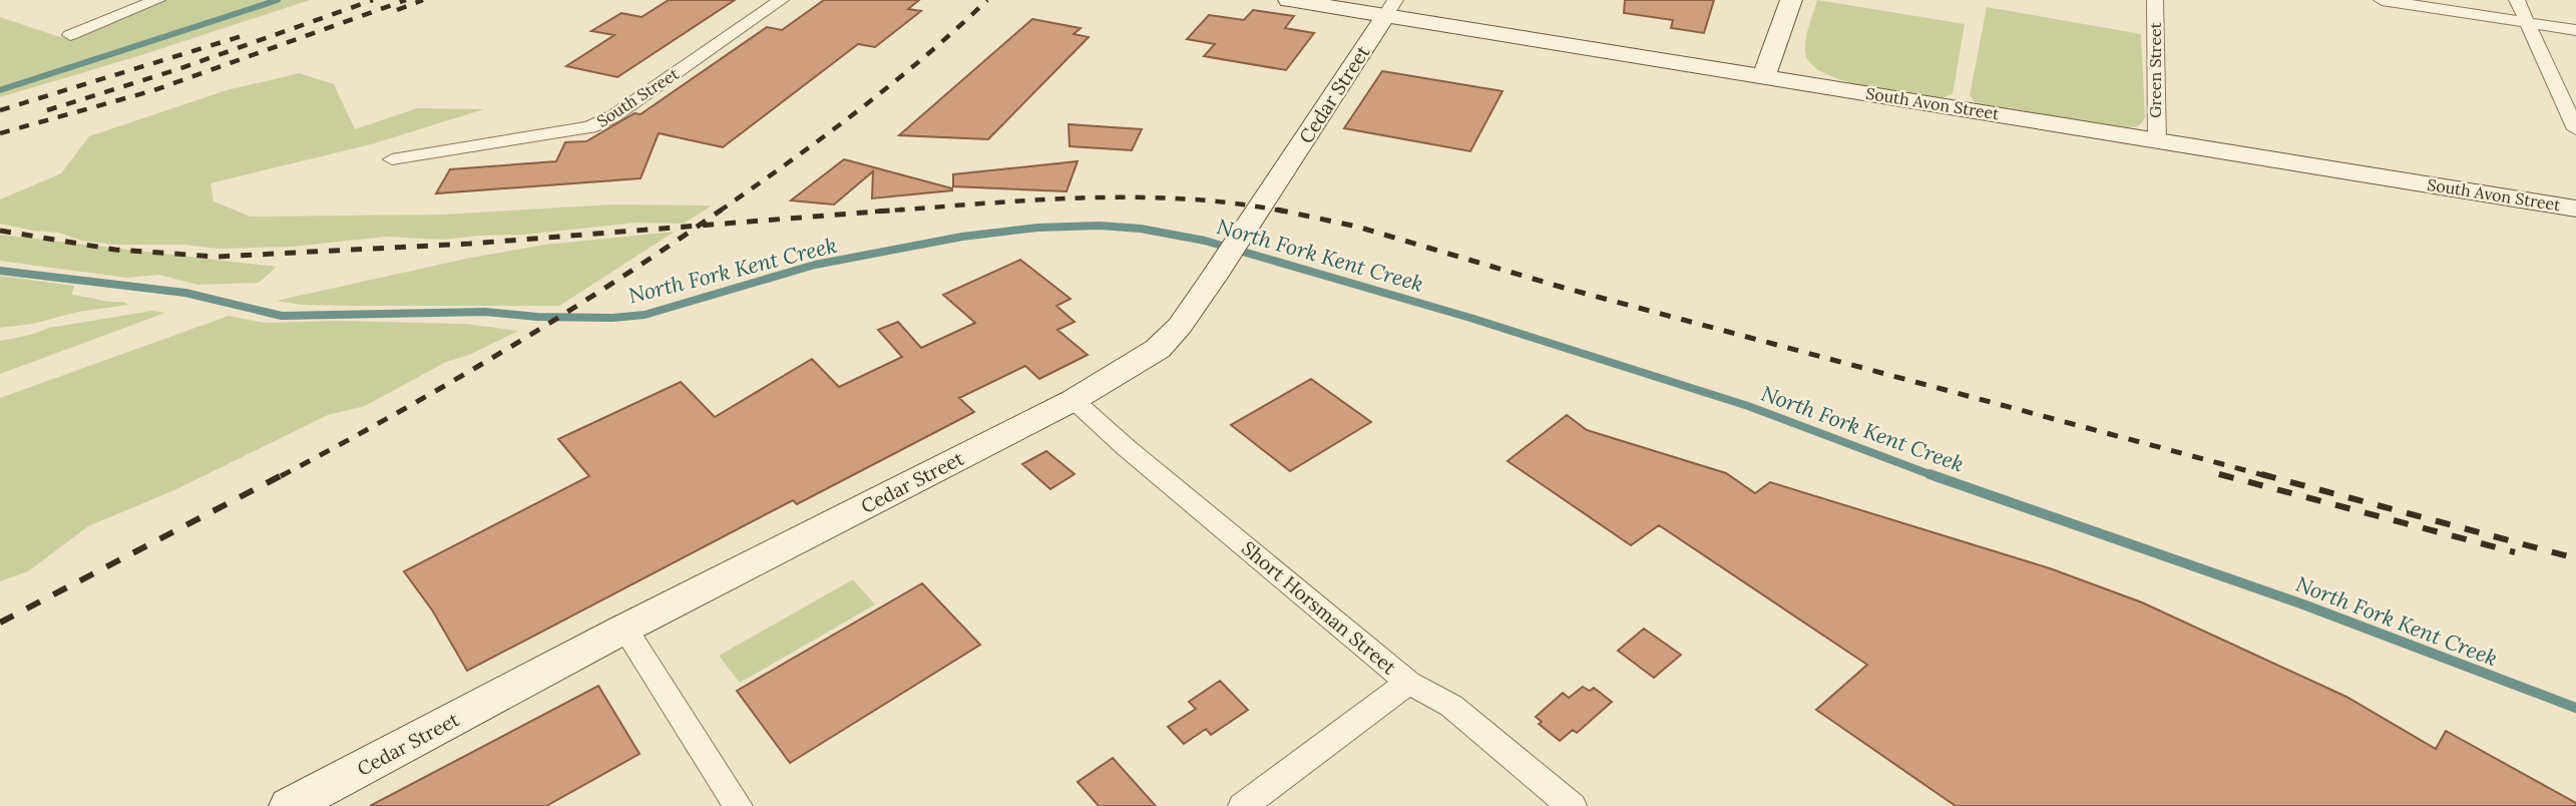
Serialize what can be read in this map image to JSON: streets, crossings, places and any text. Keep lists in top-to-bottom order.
{
  "streets": {
    "street": [
      "Green Street",
      "Cedar Street",
      "South Street",
      "South Avon Street",
      "Short Horsman Street"
    ]
  },
  "crossings": [
    ["Green Street", "South Avon Street"],
    ["Cedar Street", "South Avon Street"],
    ["Cedar Street", "Short Horsman Street"]
  ],
  "water": ["North Fork Kent Creek"]
}
